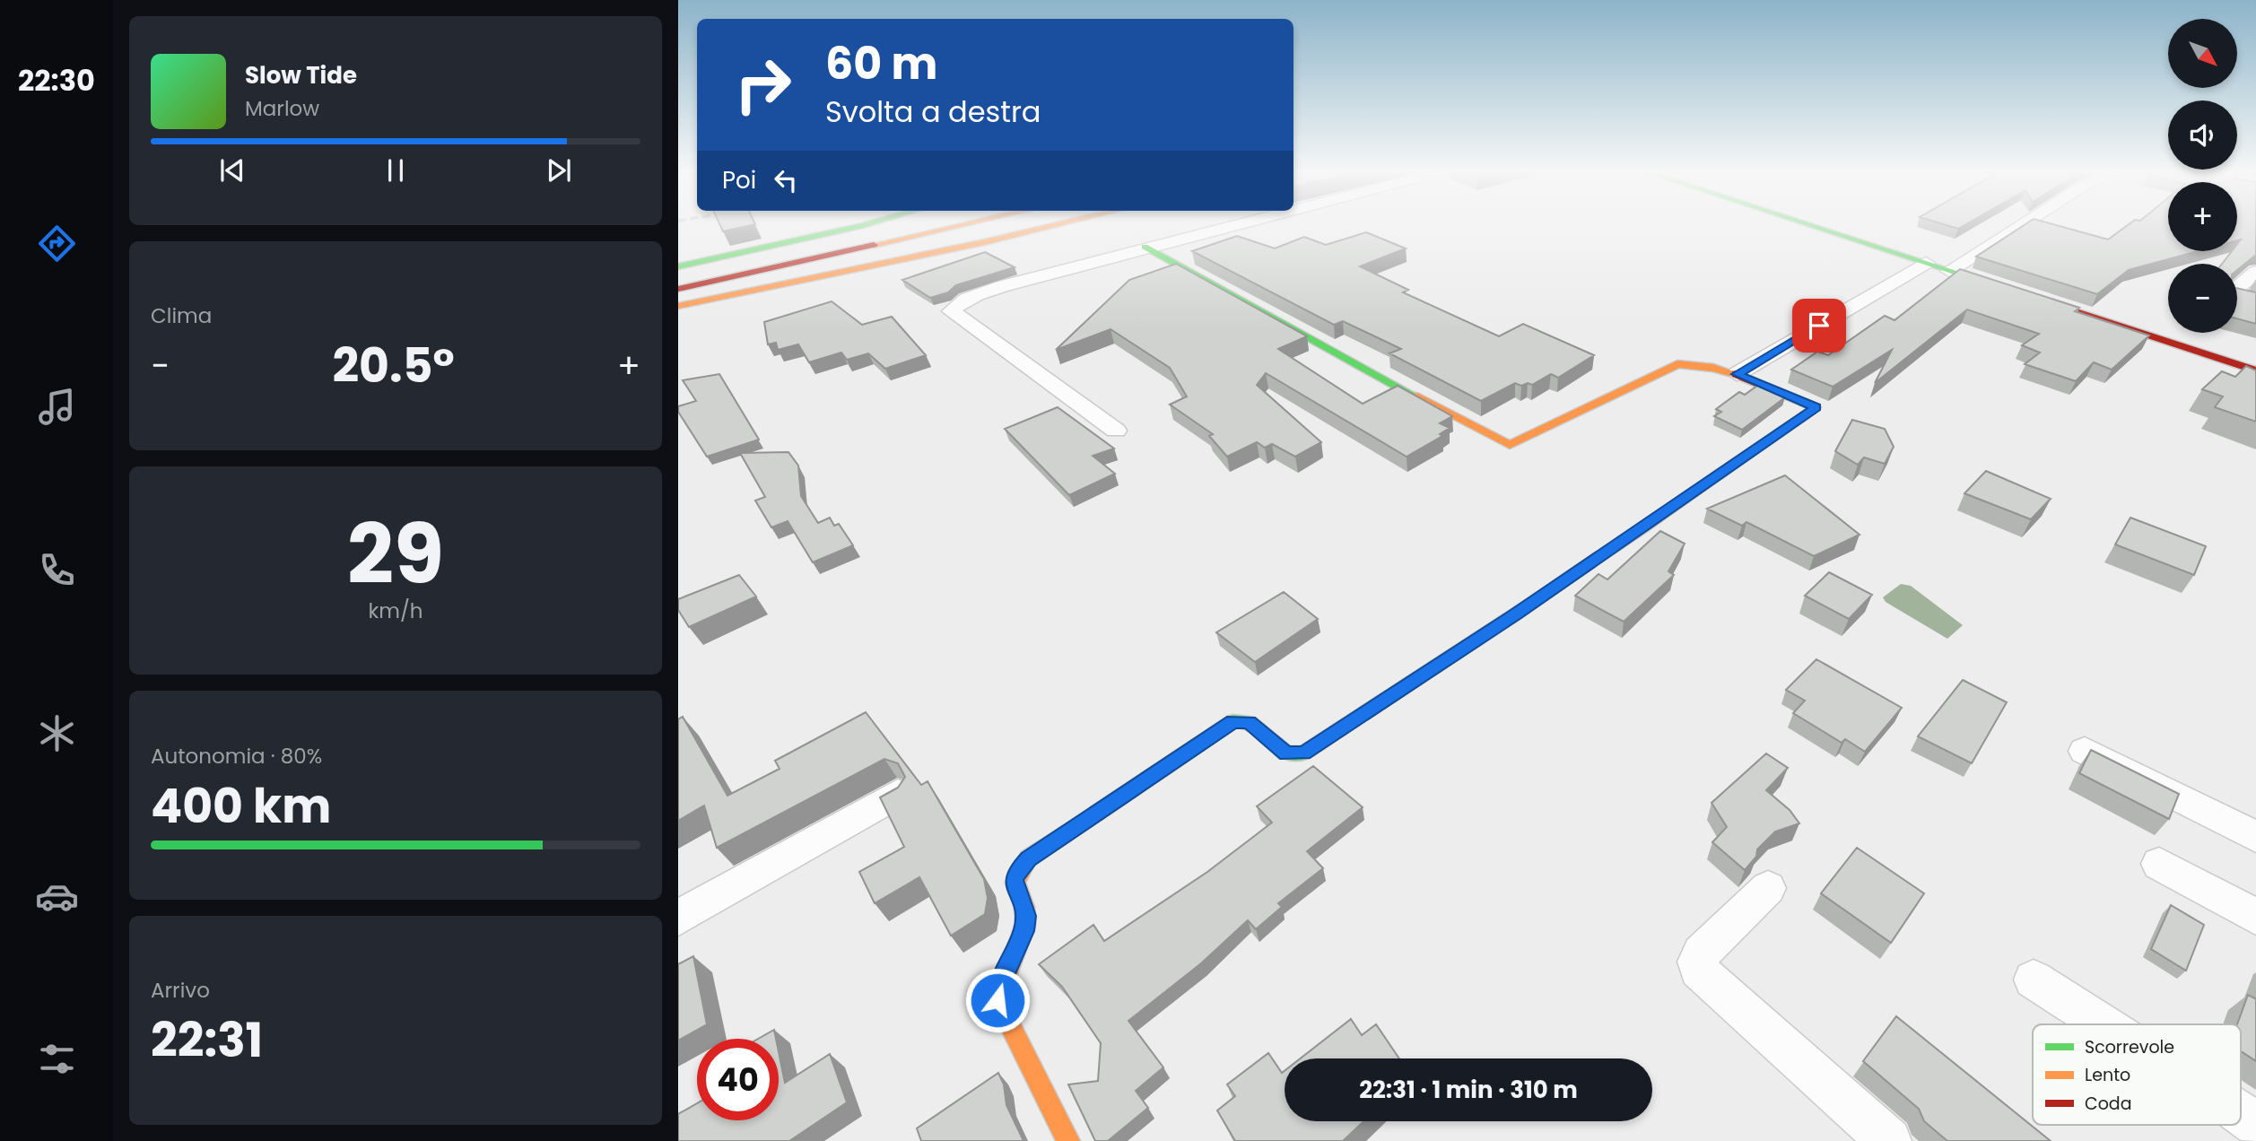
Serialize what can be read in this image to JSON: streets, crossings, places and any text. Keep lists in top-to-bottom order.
{
  "legend": ["Scorrevole", "Lento", "Coda"],
  "north": "bottom right",
  "page": {
    "tabs": "22:30",
    "map_buttons": ["+", "−"],
    "turn": ["60 m", "Svolta a destra"],
    "song": ["Slow Tide", "Marlow"],
    "then": "Poi",
    "tile": [
      "Clima",
      ["29", "km/h"],
      ["Autonomia · 80%", "400 km"],
      ["Arrivo", "22:31"]
    ],
    "heat": ["−", "20.5°", "+"],
    "limit": "40",
    "trip": "22:31 · 1 min · 310 m"
  }
}
